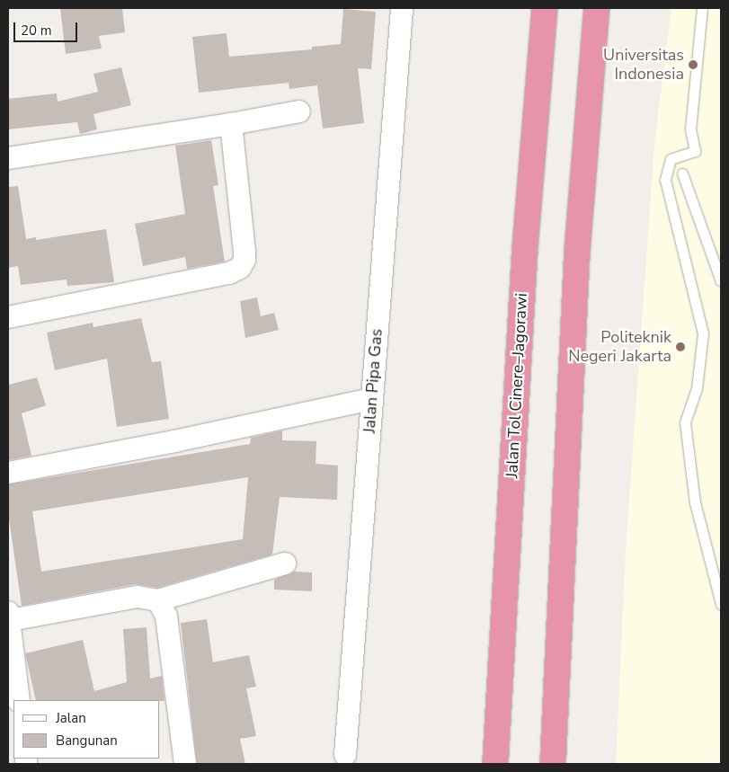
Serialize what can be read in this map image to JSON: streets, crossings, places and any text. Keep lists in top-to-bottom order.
{
  "streets": {
    "highway": ["Jalan Tol Cinere–Jagorawi"],
    "street": ["Jalan Pipa Gas"]
  },
  "places": ["Universitas Indonesia", "Politeknik Negeri Jakarta"],
  "legend": ["Jalan", "Bangunan"],
  "scale_bar": "20 m"
}
